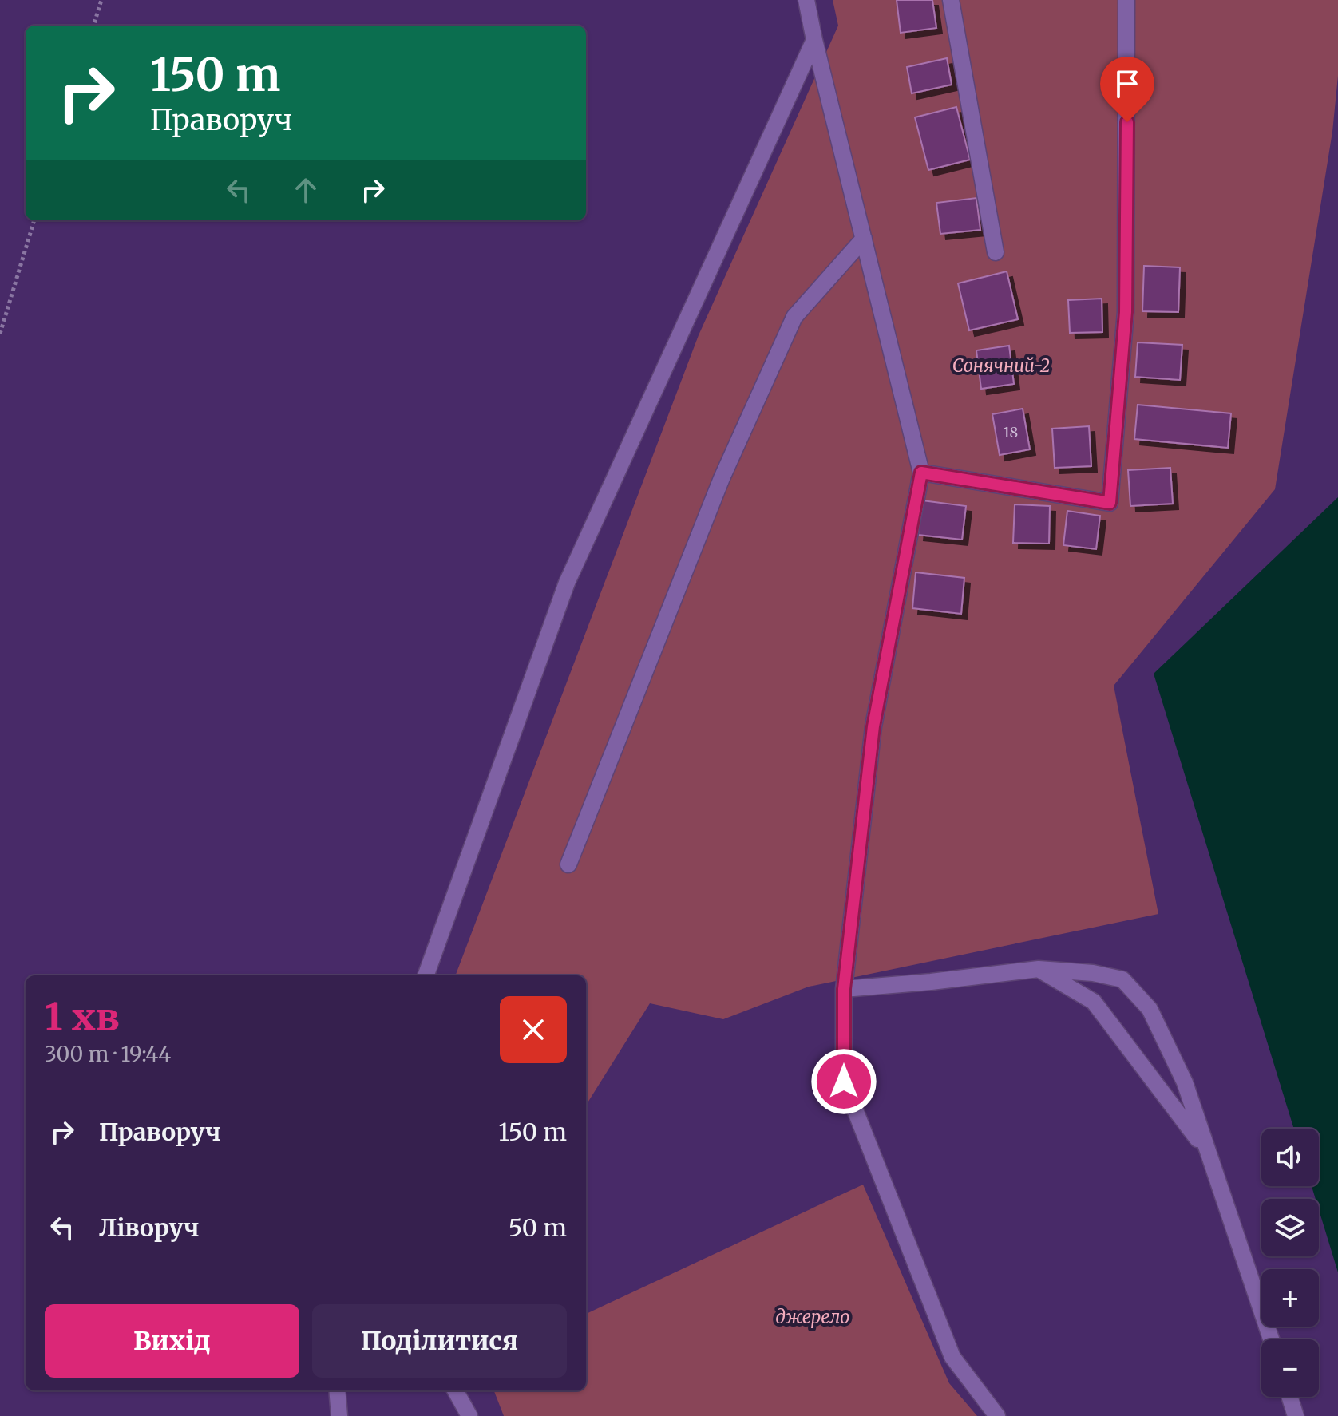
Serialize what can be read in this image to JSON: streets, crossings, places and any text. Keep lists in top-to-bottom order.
{
  "parks": ["Сонячний-2", "джерело"],
  "house_numbers": ["18"],
  "page": {
    "turn": ["150 m", "Праворуч"],
    "heading": ["1 хв", "300 m · 19:44"],
    "list": [
      {
        "name": "Праворуч",
        "value": "150 m"
      },
      {
        "name": "Ліворуч",
        "value": "50 m"
      }
    ],
    "map_buttons": ["+", "−"],
    "buttons": ["Вихід", "Поділитися"]
  }
}
